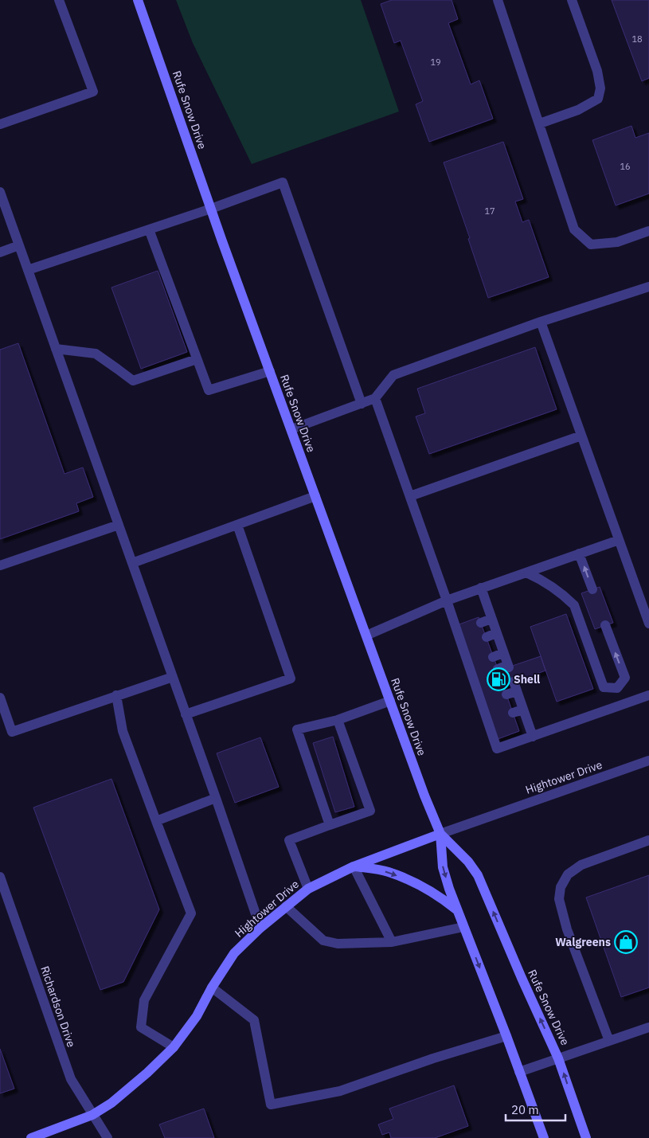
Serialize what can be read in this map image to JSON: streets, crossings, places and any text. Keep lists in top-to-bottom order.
{
  "streets": {
    "main road": ["Rufe Snow Drive", "Hightower Drive"],
    "street": ["Richardson Drive"]
  },
  "crossings": [
    ["Rufe Snow Drive", "Hightower Drive"],
    ["Hightower Drive", "Richardson Drive"]
  ],
  "places": {
    "fuel station": ["Shell"],
    "shop": ["Walgreens"]
  },
  "house_numbers": [
    "18",
    "19",
    "16",
    "17"
  ],
  "scale_bar": "20 m"
}
